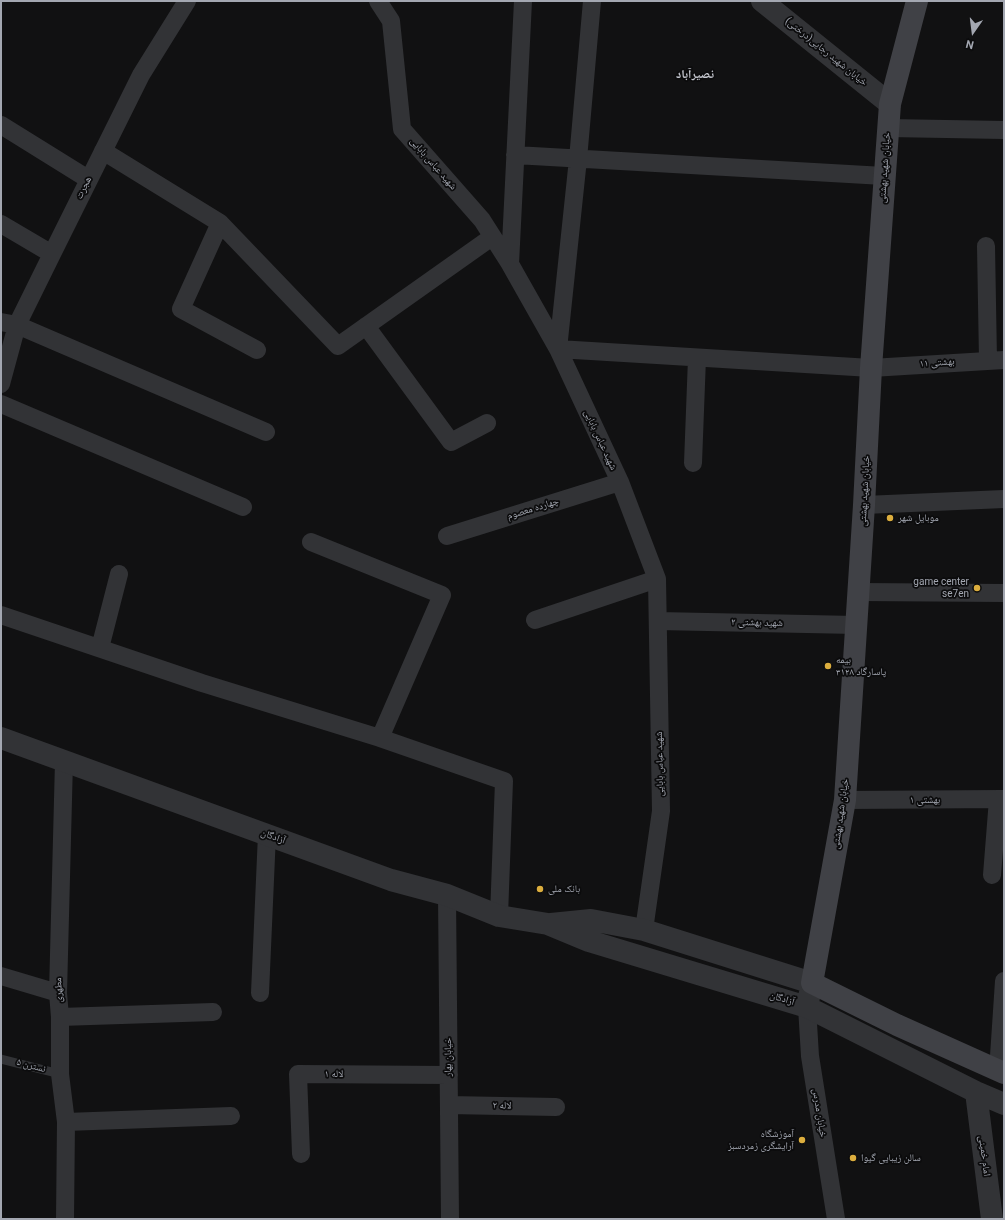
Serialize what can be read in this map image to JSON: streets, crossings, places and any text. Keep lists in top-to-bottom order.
{
  "streets": {
    "main road": ["خیابان شهید بهشتی", "آزادگان"],
    "street": [
      "خیابان شهید رجایی(درختی)",
      "شهید عباس بابایی",
      "هجرت",
      "بهشتی ۱۱",
      "چهارده معصوم",
      "شهید بهشتی ۲",
      "بهشتی ۱",
      "مطهری",
      "خیابان بهار",
      "لاله ۱",
      "لاله ۲",
      "خیابان مدرس",
      "امام خمینی"
    ],
    "lane": ["نسترن ۵"]
  },
  "crossings": [
    ["خیابان شهید رجایی(درختی)", "خیابان شهید بهشتی"],
    ["شهید عباس بابایی", "بهشتی ۱۱"],
    ["شهید عباس بابایی", "چهارده معصوم"],
    ["شهید عباس بابایی", "شهید بهشتی ۲"],
    ["شهید عباس بابایی", "آزادگان"],
    ["خیابان شهید بهشتی", "بهشتی ۱۱"],
    ["خیابان شهید بهشتی", "شهید بهشتی ۲"],
    ["خیابان شهید بهشتی", "بهشتی ۱"],
    ["خیابان شهید بهشتی", "آزادگان"],
    ["آزادگان", "مطهری"],
    ["آزادگان", "خیابان بهار"],
    ["آزادگان", "خیابان مدرس"],
    ["آزادگان", "امام خمینی"],
    ["مطهری", "نسترن ۵"],
    ["خیابان بهار", "لاله ۱"],
    ["خیابان بهار", "لاله ۲"]
  ],
  "districts": ["نصیرآباد"],
  "places": [
    "موبایل شهر",
    "game center se7en",
    "بیمه پاسارگاد ۳۱۲۸",
    "بانک ملی",
    "آموزشگاه آرایشگری زمردسبز",
    "سالن زیبایی گیوا"
  ],
  "north": "bottom"
}
